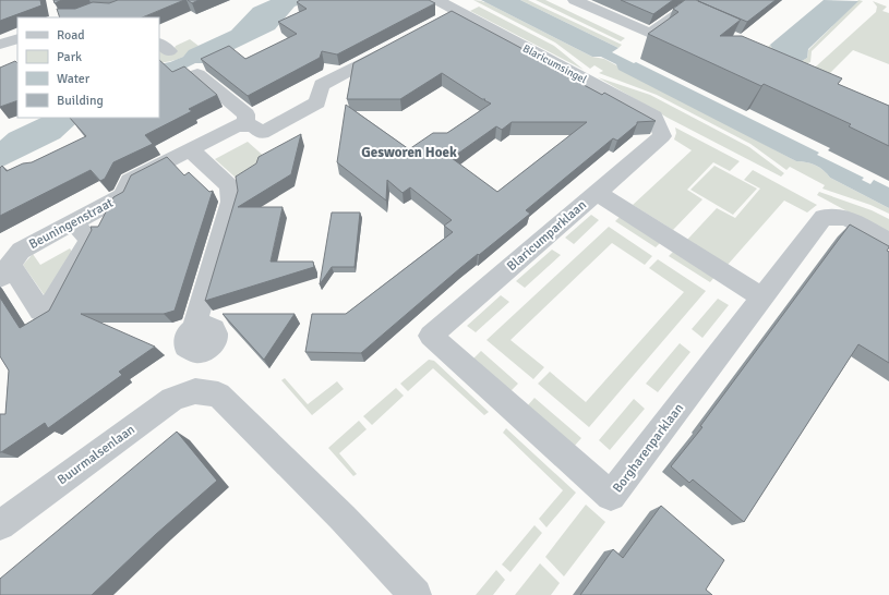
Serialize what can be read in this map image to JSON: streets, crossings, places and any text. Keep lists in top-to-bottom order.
{
  "streets": {
    "street": [
      "Blaricumsingel",
      "Beuningenstraat",
      "Blaricumparklaan",
      "Borgharenparklaan",
      "Buurmalsenlaan"
    ]
  },
  "crossings": [
    ["Blaricumsingel", "Blaricumparklaan"],
    ["Blaricumparklaan", "Borgharenparklaan"]
  ],
  "districts": ["Gesworen Hoek"],
  "legend": [
    "Road",
    "Park",
    "Water",
    "Building"
  ]
}
